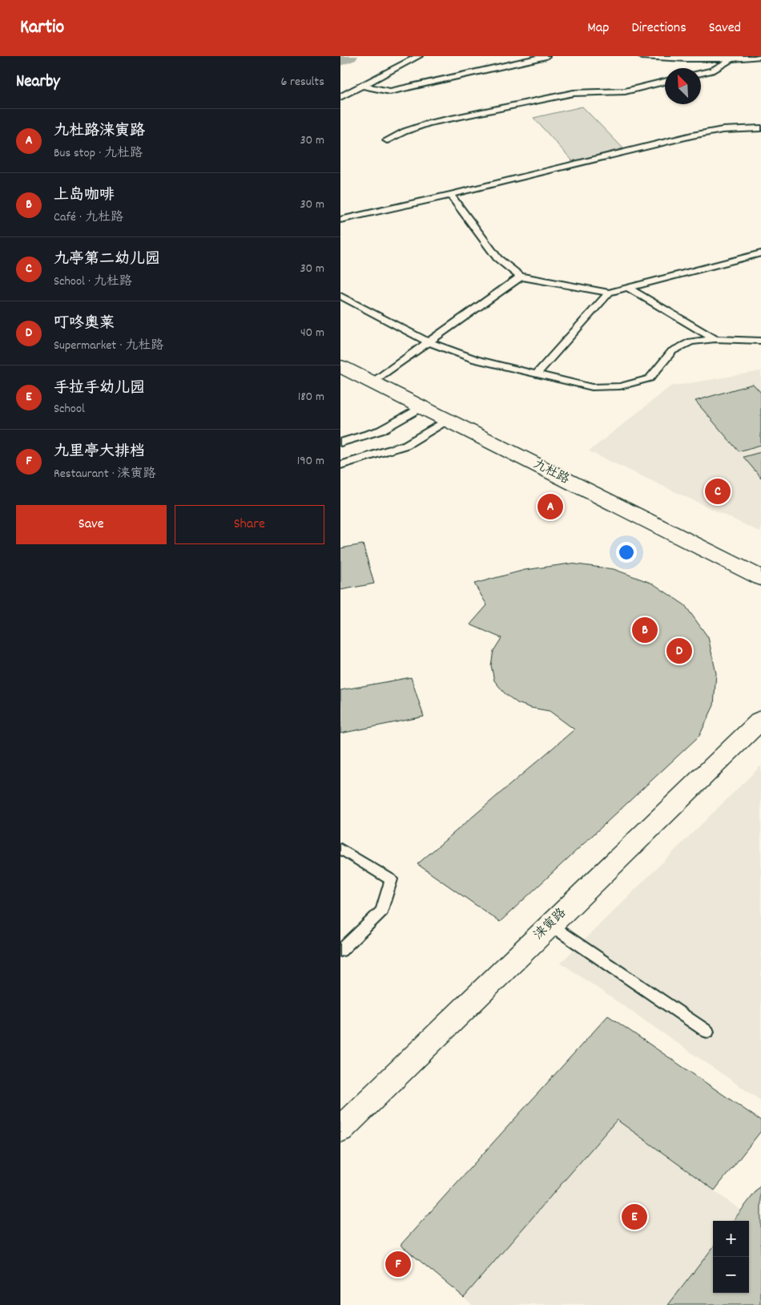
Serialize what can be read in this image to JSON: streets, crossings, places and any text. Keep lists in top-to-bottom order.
{
  "streets": {
    "street": ["九杜路", "涞寅路"]
  },
  "north": "top left",
  "page": {
    "header": "Kartio",
    "nav": ["Map", "Directions", "Saved"],
    "heading": ["Nearby", "6 results"],
    "list": [
      {
        "mark": "A",
        "name": "九杜路涞寅路",
        "note": "Bus stop · 九杜路",
        "value": "30 m"
      },
      {
        "mark": "B",
        "name": "上岛咖啡",
        "note": "Café · 九杜路",
        "value": "30 m"
      },
      {
        "mark": "C",
        "name": "九亭第二幼儿园",
        "note": "School · 九杜路",
        "value": "30 m"
      },
      {
        "mark": "D",
        "name": "叮咚奥莱",
        "note": "Supermarket · 九杜路",
        "value": "40 m"
      },
      {
        "mark": "E",
        "name": "手拉手幼儿园",
        "note": "School",
        "value": "180 m"
      },
      {
        "mark": "F",
        "name": "九里亭大排档",
        "note": "Restaurant · 涞寅路",
        "value": "190 m"
      }
    ],
    "pins": [
      "C",
      "A",
      "B",
      "D",
      "E",
      "F"
    ],
    "buttons": ["Save", "Share"],
    "map_buttons": ["+", "−"]
  }
}
